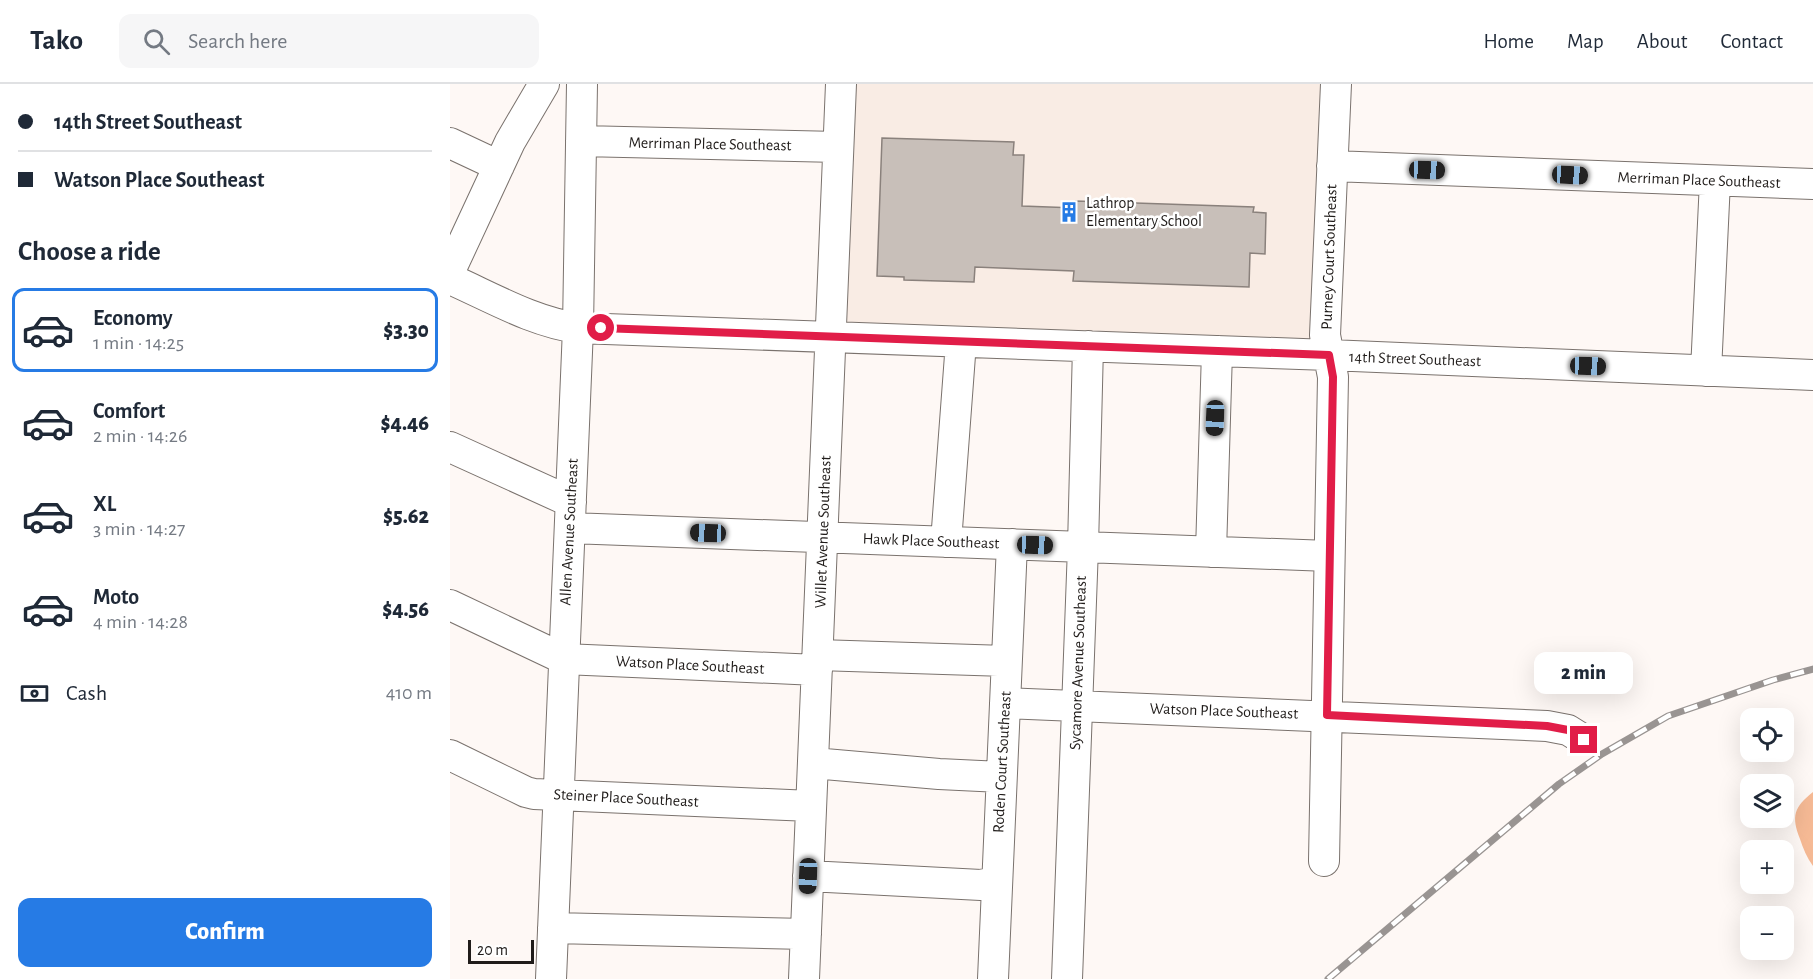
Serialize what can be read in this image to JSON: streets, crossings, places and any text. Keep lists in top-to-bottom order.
{
  "streets": {
    "street": [
      "Merriman Place Southeast",
      "Purney Court Southeast",
      "14th Street Southeast",
      "Allen Avenue Southeast",
      "Willet Avenue Southeast",
      "Hawk Place Southeast",
      "Sycamore Avenue Southeast",
      "Watson Place Southeast",
      "Roden Court Southeast",
      "Steiner Place Southeast"
    ]
  },
  "crossings": [
    ["Merriman Place Southeast", "Purney Court Southeast"],
    ["Merriman Place Southeast", "Allen Avenue Southeast"],
    ["Merriman Place Southeast", "Willet Avenue Southeast"],
    ["Purney Court Southeast", "14th Street Southeast"],
    ["Purney Court Southeast", "Hawk Place Southeast"],
    ["Purney Court Southeast", "Watson Place Southeast"],
    ["14th Street Southeast", "Allen Avenue Southeast"],
    ["14th Street Southeast", "Willet Avenue Southeast"],
    ["14th Street Southeast", "Sycamore Avenue Southeast"],
    ["Allen Avenue Southeast", "Hawk Place Southeast"],
    ["Allen Avenue Southeast", "Watson Place Southeast"],
    ["Allen Avenue Southeast", "Steiner Place Southeast"],
    ["Willet Avenue Southeast", "Hawk Place Southeast"],
    ["Willet Avenue Southeast", "Watson Place Southeast"],
    ["Willet Avenue Southeast", "Steiner Place Southeast"],
    ["Hawk Place Southeast", "Sycamore Avenue Southeast"],
    ["Hawk Place Southeast", "Roden Court Southeast"],
    ["Sycamore Avenue Southeast", "Watson Place Southeast"],
    ["Watson Place Southeast", "Roden Court Southeast"]
  ],
  "places": {
    "building": ["Lathrop Elementary School"]
  },
  "scale_bar": "20 m",
  "page": {
    "header": "Tako",
    "search": "Search here",
    "nav": [
      "Home",
      "Map",
      "About",
      "Contact"
    ],
    "banner": ["14th Street Southeast", "Watson Place Southeast"],
    "heading": "Choose a ride",
    "list": [
      {
        "name": "Economy",
        "note": "1 min · 14:25",
        "value": "$3.30"
      },
      {
        "name": "Comfort",
        "note": "2 min · 14:26",
        "value": "$4.46"
      },
      {
        "name": "XL",
        "note": "3 min · 14:27",
        "value": "$5.62"
      },
      {
        "name": "Moto",
        "note": "4 min · 14:28",
        "value": "$4.56"
      }
    ],
    "bubble": "2 min",
    "pay": ["Cash", "410 m"],
    "map_buttons": ["+", "−"],
    "buttons": "Confirm",
    "scale": "20 m"
  }
}
